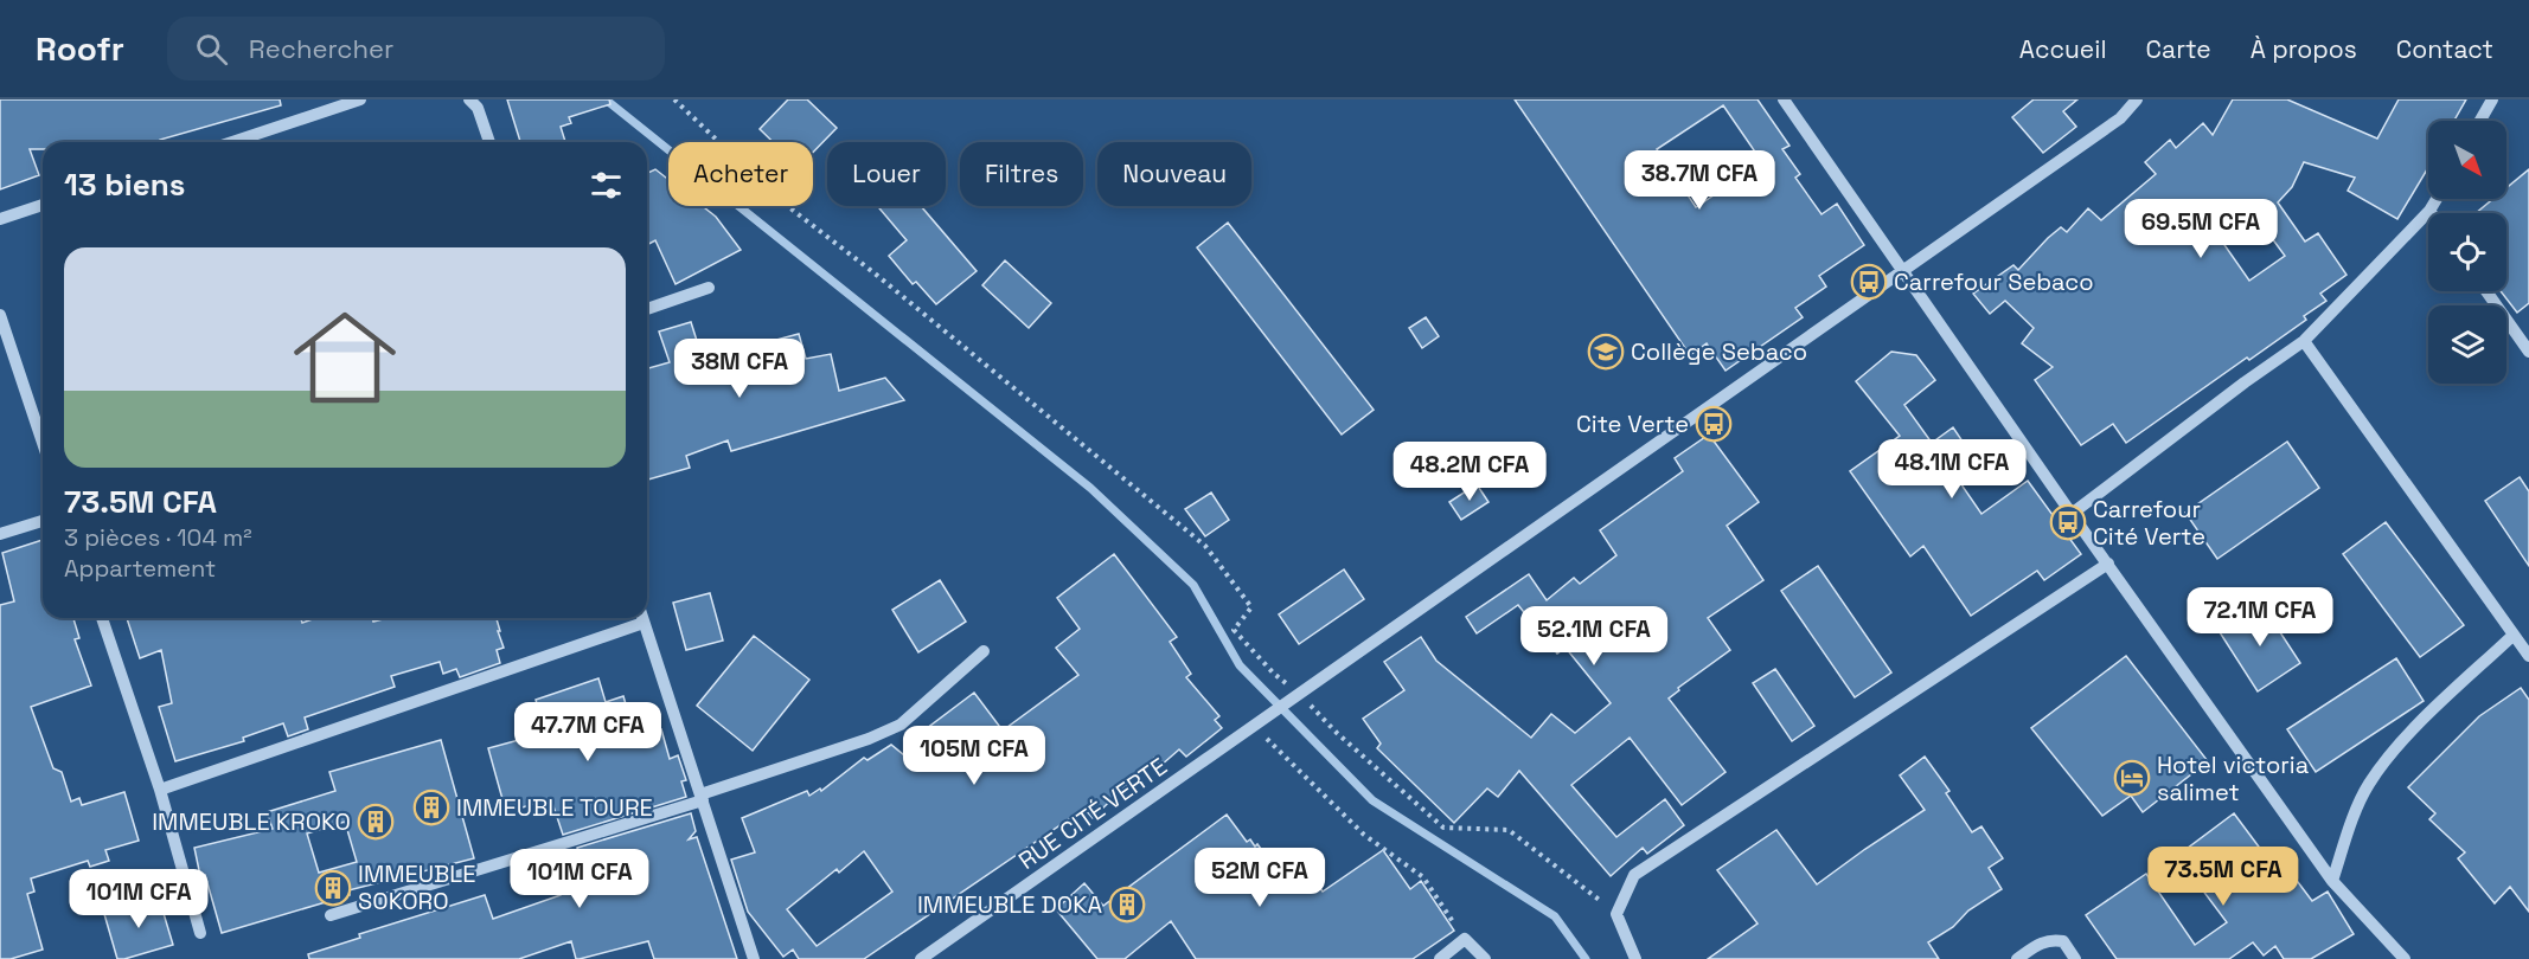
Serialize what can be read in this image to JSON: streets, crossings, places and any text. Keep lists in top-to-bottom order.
{
  "streets": {
    "street": ["RUE CITÉ VERTE"]
  },
  "places": {
    "bus stop": ["Carrefour Sebaco", "Cite Verte", "Carrefour Cité Verte"],
    "school or university": ["Collège Sebaco"],
    "hotel": ["Hotel victoria salimet"],
    "building": [
      "IMMEUBLE TOURE",
      "IMMEUBLE KROKO",
      "IMMEUBLE SOKORO",
      "IMMEUBLE DOKA"
    ]
  },
  "north": "bottom right",
  "page": {
    "header": "Roofr",
    "search": "Rechercher",
    "nav": [
      "Accueil",
      "Carte",
      "À propos",
      "Contact"
    ],
    "chip": [
      "Acheter",
      "Louer",
      "Filtres",
      "Nouveau"
    ],
    "heading": "13 biens",
    "price": [
      "38.7M CFA",
      "69.5M CFA",
      "38M CFA",
      "48.1M CFA",
      "48.2M CFA",
      "72.1M CFA",
      "52.1M CFA",
      "47.7M CFA",
      "105M CFA",
      "73.5M CFA",
      "52M CFA",
      "101M CFA",
      "101M CFA"
    ],
    "list": [
      {
        "name": "73.5M CFA",
        "note": "3 pièces · 104 m² · Appartement"
      }
    ]
  }
}
